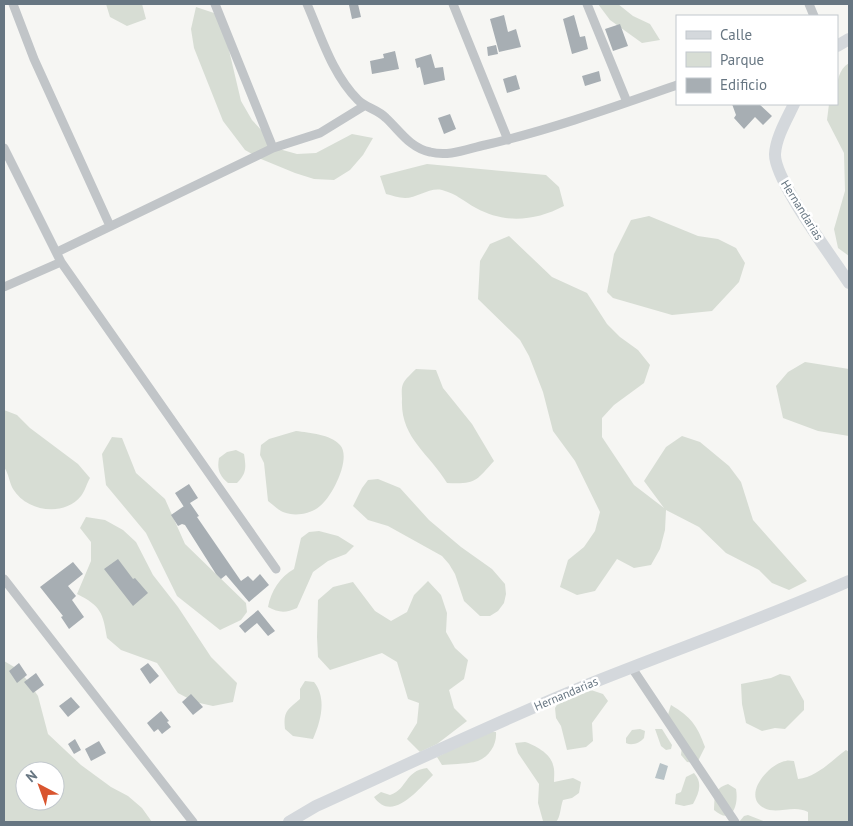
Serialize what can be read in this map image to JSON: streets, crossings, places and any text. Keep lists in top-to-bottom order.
{
  "streets": {
    "street": ["Hernandarias"]
  },
  "legend": ["Calle", "Parque", "Edificio"],
  "north": "top left"
}
